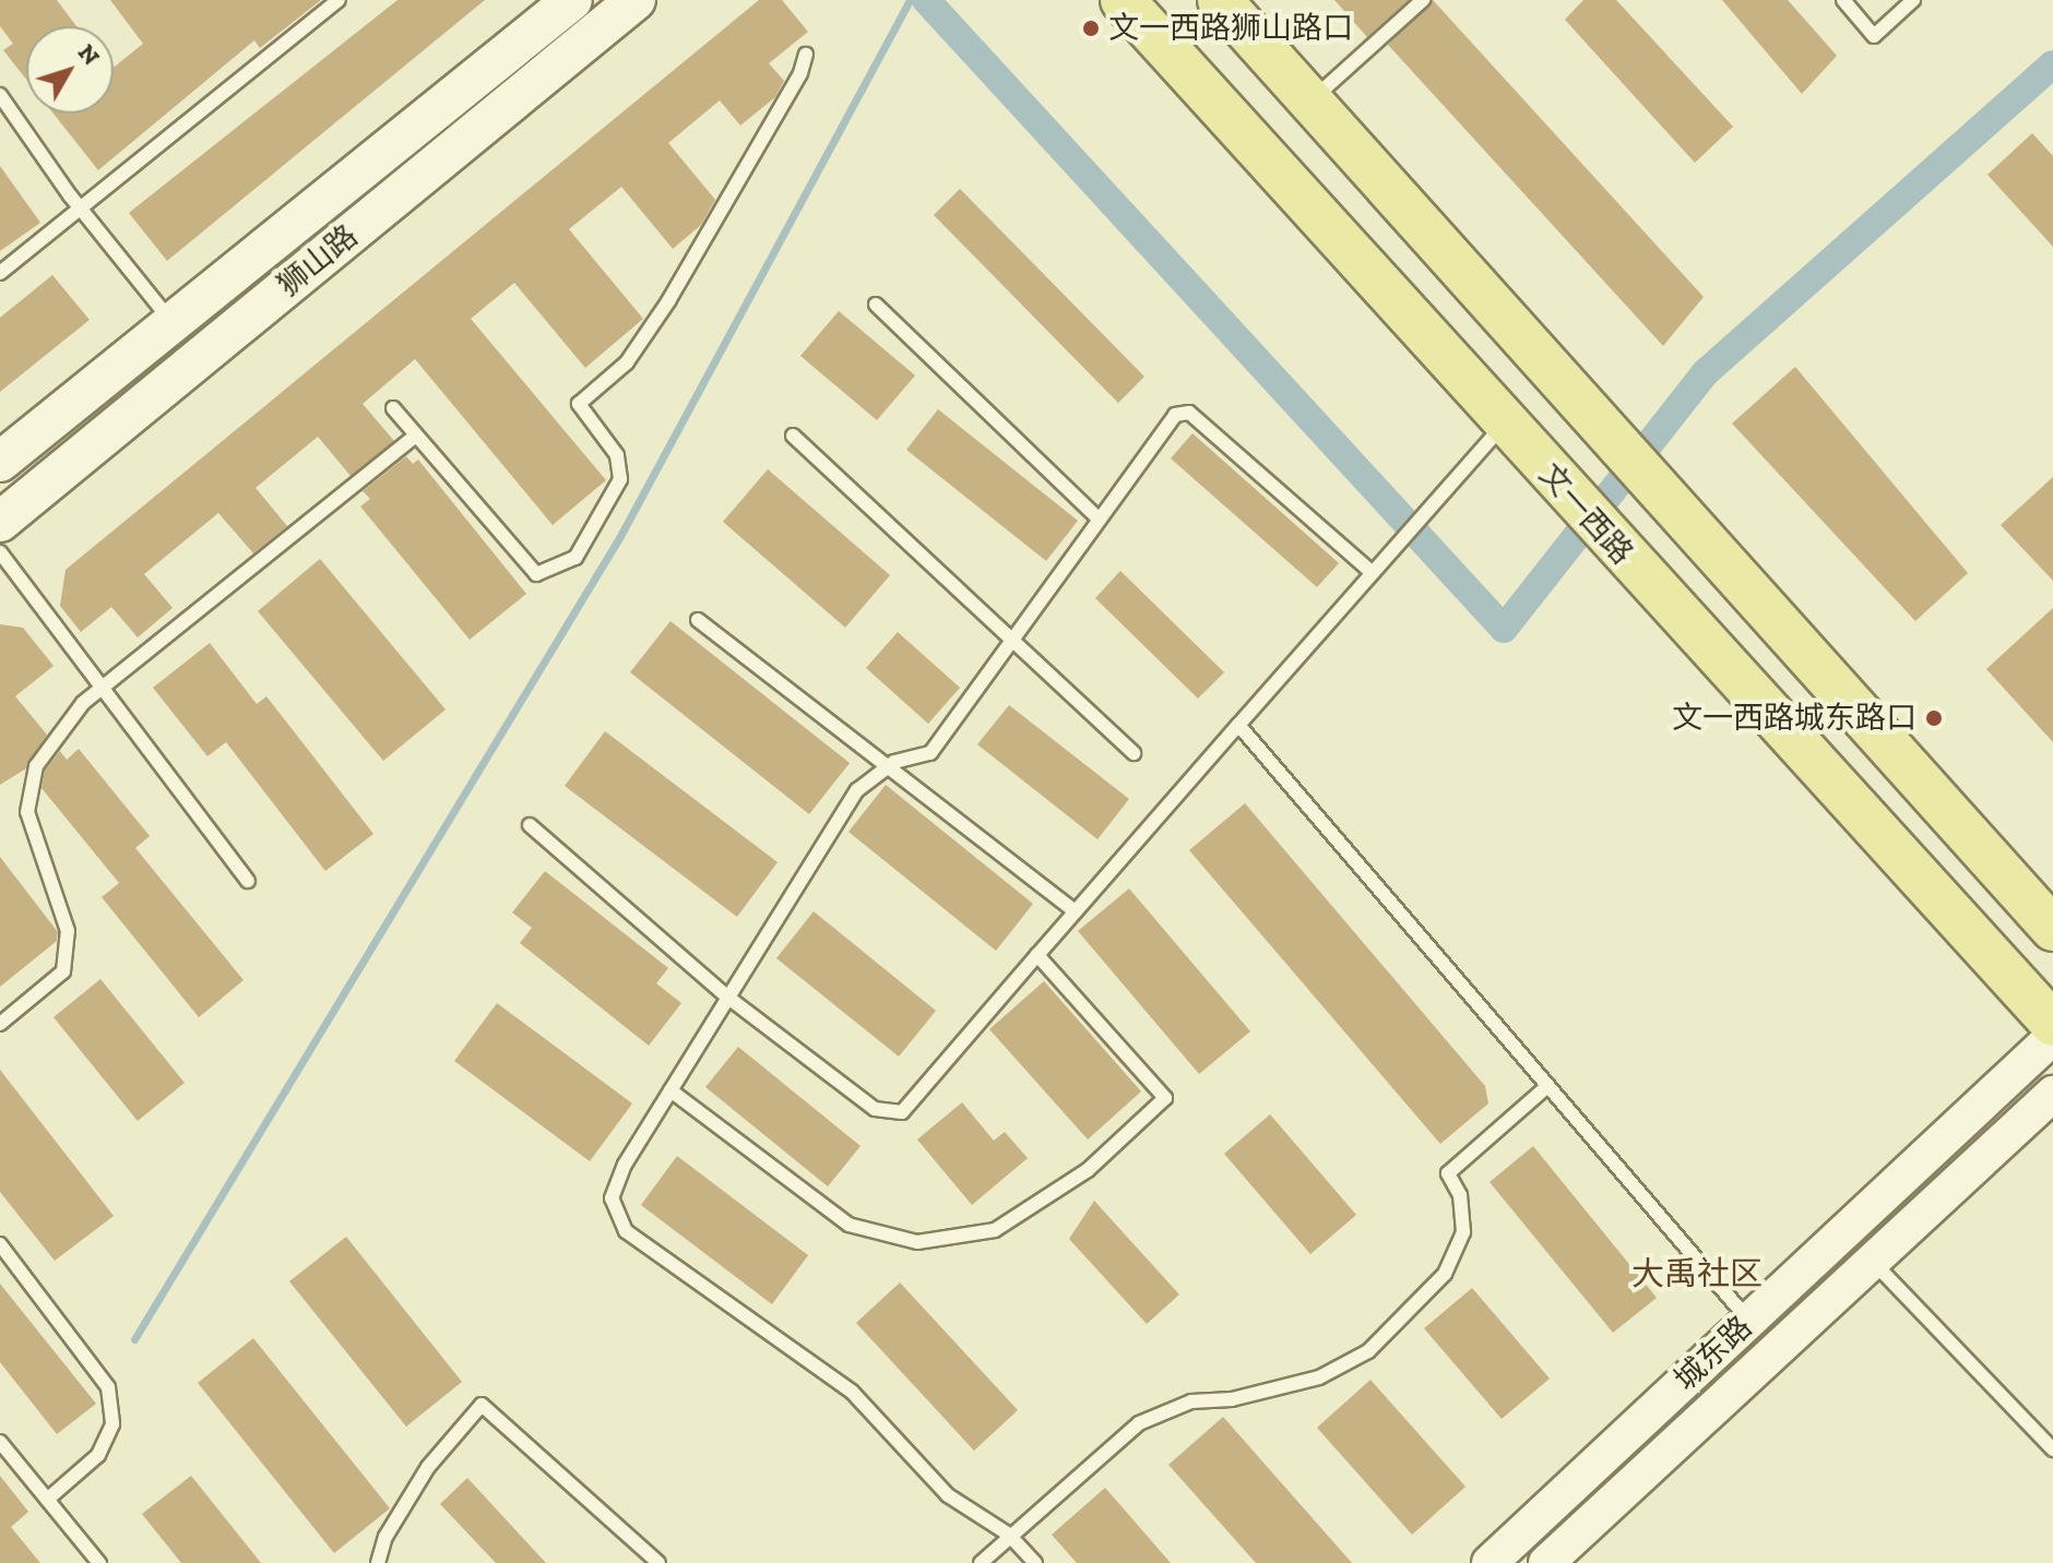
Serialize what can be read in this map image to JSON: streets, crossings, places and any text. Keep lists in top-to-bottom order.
{
  "streets": {
    "main road": ["狮山路", "文一西路"],
    "street": ["城东路"]
  },
  "districts": ["大禹社区"],
  "places": ["文一西路狮山路口", "文一西路城东路口"],
  "north": "top right"
}
